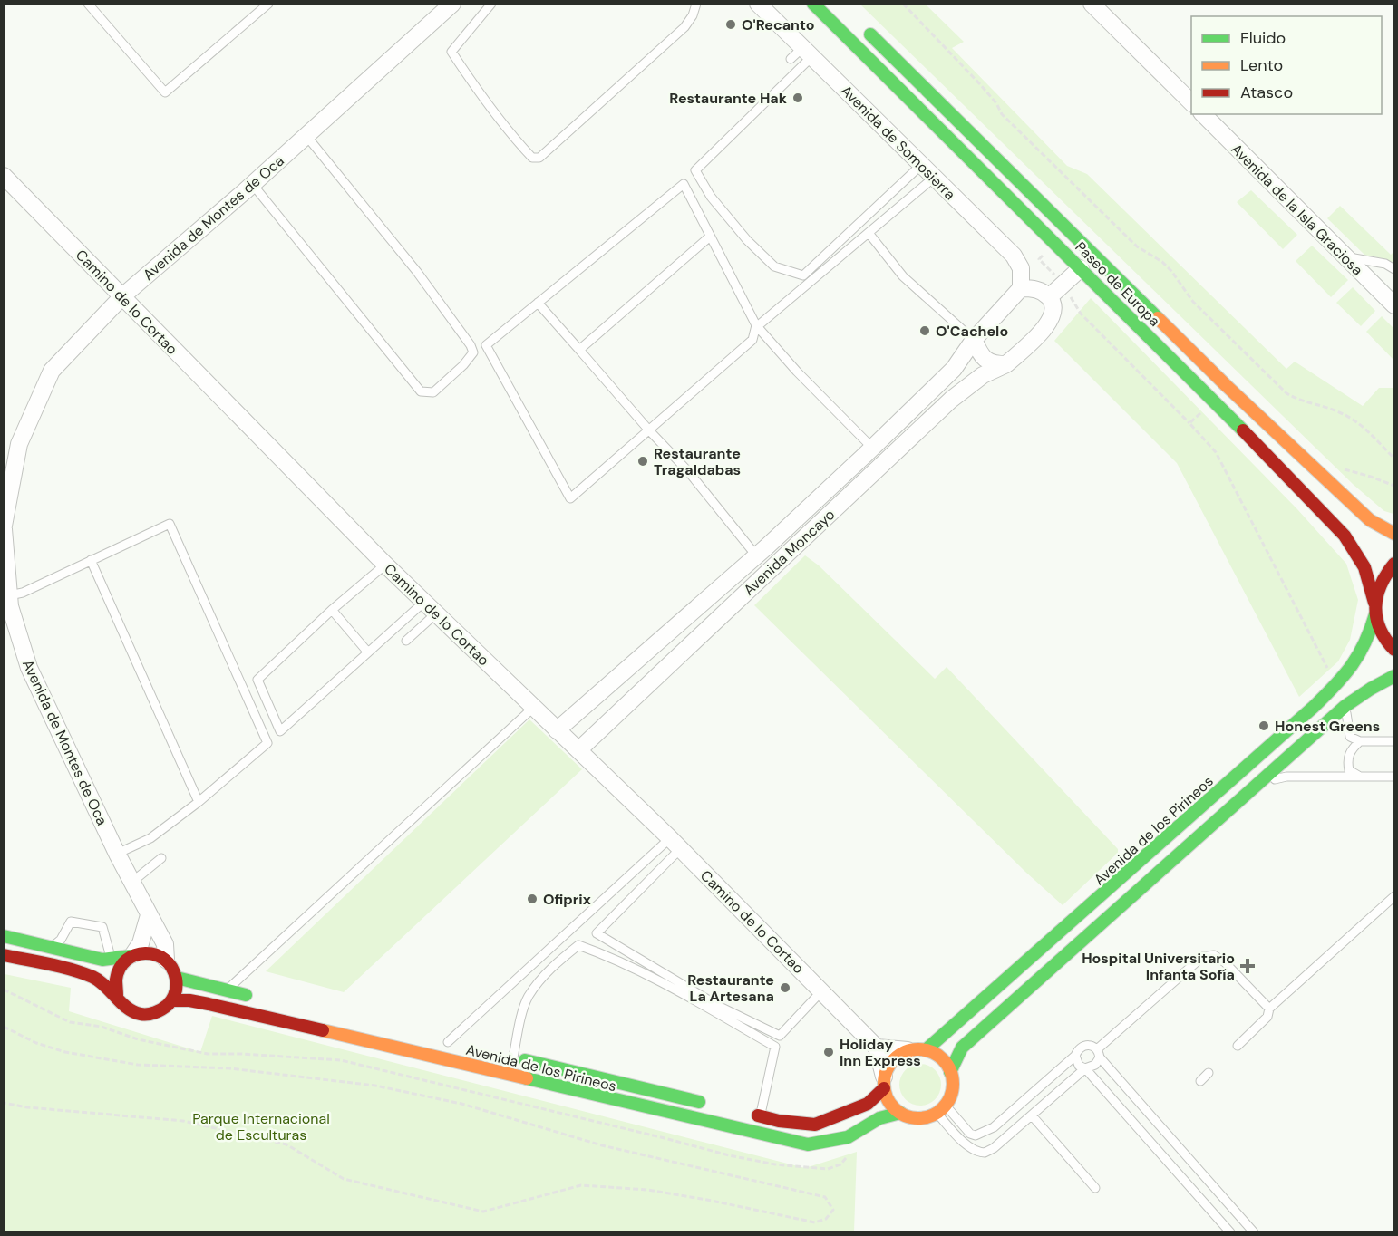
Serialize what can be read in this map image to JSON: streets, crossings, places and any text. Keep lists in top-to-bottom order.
{
  "streets": {
    "main road": ["Paseo de Europa", "Avenida de los Pirineos"],
    "street": [
      "Avenida de Somosierra",
      "Avenida de la Isla Graciosa",
      "Avenida de Montes de Oca",
      "Camino de lo Cortao",
      "Avenida Moncayo"
    ]
  },
  "crossings": [
    ["Avenida de Somosierra", "Avenida Moncayo"],
    ["Avenida de Montes de Oca", "Camino de lo Cortao"],
    ["Avenida de Montes de Oca", "Avenida de los Pirineos"],
    ["Paseo de Europa", "Avenida de los Pirineos"],
    ["Camino de lo Cortao", "Avenida Moncayo"]
  ],
  "parks": ["Parque Internacional de Esculturas"],
  "places": {
    "other": [
      "O'Recanto",
      "Restaurante Hak",
      "O'Cachelo",
      "Restaurante Tragaldabas",
      "Honest Greens",
      "Ofiprix",
      "Restaurante La Artesana",
      "Holiday Inn Express"
    ],
    "health": ["Hospital Universitario Infanta Sofía"]
  },
  "legend": ["Fluido", "Lento", "Atasco"]
}
